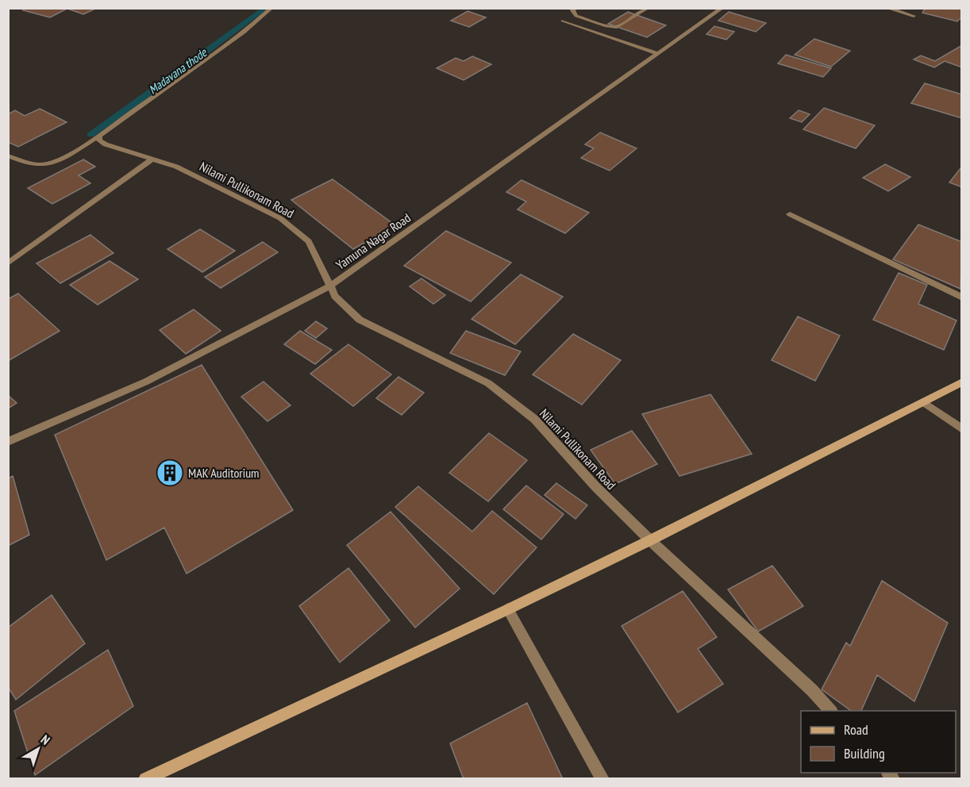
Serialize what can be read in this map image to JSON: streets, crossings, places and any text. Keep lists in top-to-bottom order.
{
  "streets": {
    "street": ["Nilami Pullikonam Road", "Yamuna Nagar Road"]
  },
  "crossings": [
    ["Nilami Pullikonam Road", "Yamuna Nagar Road"]
  ],
  "water": ["Madavana thode"],
  "places": {
    "building": ["MAK Auditorium"]
  },
  "legend": ["Road", "Building"],
  "north": "top right"
}
